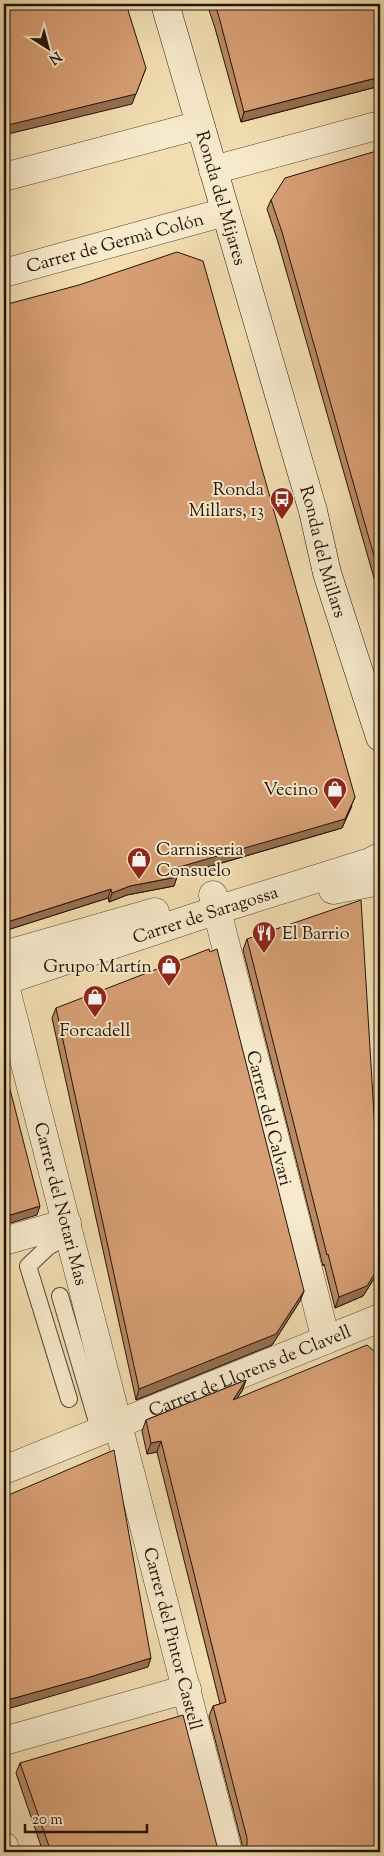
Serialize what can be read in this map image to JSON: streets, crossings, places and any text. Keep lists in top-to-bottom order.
{
  "streets": {
    "street": [
      "Ronda del Mijares",
      "Carrer de Germà Colón",
      "Ronda del Millars",
      "Carrer de Saragossa",
      "Carrer del Calvari",
      "Carrer del Notari Mas",
      "Carrer de Llorens de Clavell",
      "Carrer del Pintor Castell"
    ]
  },
  "crossings": [
    ["Ronda del Mijares", "Carrer de Germà Colón"],
    ["Ronda del Mijares", "Ronda del Millars"],
    ["Carrer de Saragossa", "Carrer del Calvari"],
    ["Carrer de Saragossa", "Carrer del Notari Mas"],
    ["Carrer del Calvari", "Carrer de Llorens de Clavell"],
    ["Carrer del Notari Mas", "Carrer de Llorens de Clavell"],
    ["Carrer del Notari Mas", "Carrer del Pintor Castell"],
    ["Carrer de Llorens de Clavell", "Carrer del Pintor Castell"]
  ],
  "places": {
    "bus stop": ["Ronda Millars, 13"],
    "shop": [
      "Vecino",
      "Carnisseria Consuelo",
      "Grupo Martín",
      "Forcadell"
    ],
    "restaurant": ["El Barrio"]
  },
  "scale_bar": "20 m",
  "north": "bottom right"
}
